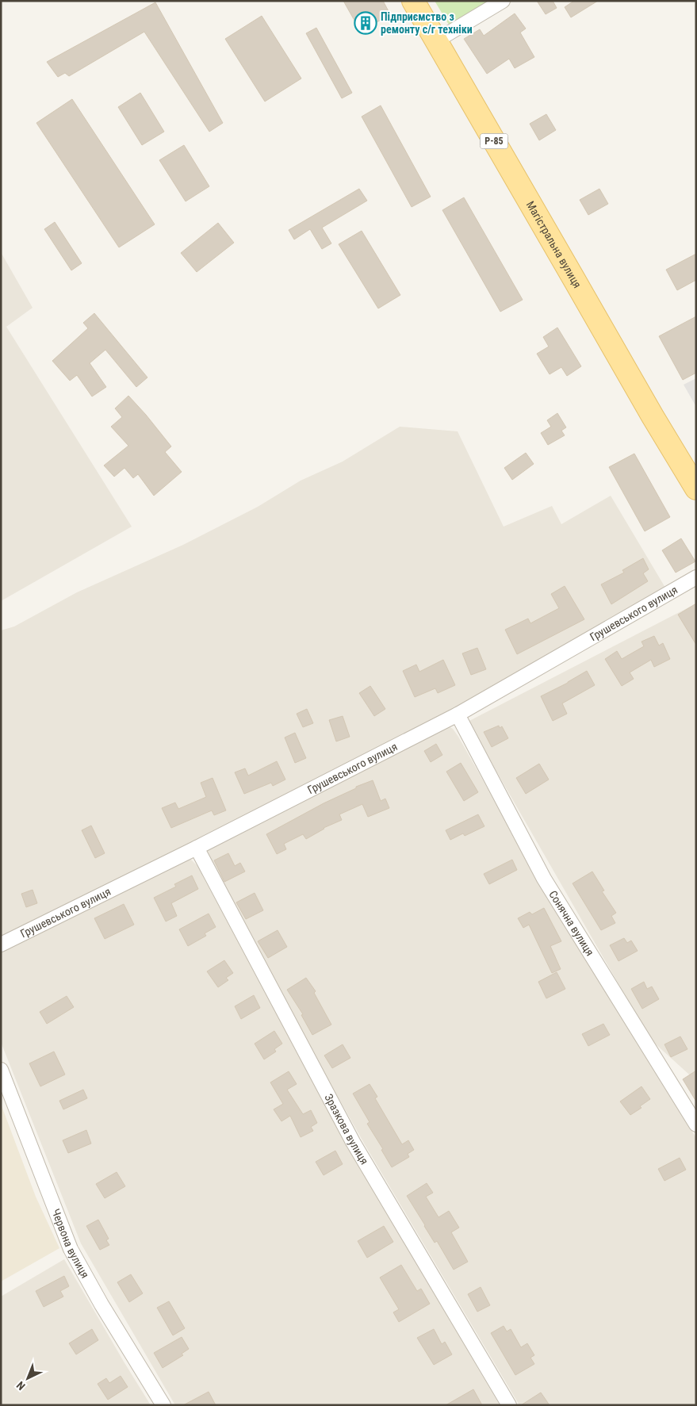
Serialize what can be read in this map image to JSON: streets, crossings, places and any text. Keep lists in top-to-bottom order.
{
  "streets": {
    "main road": ["Р-85", "Магістральна вулиця"],
    "street": [
      "Грушевського вулиця",
      "Сонячна вулиця",
      "Зразкова вулиця",
      "Червона вулиця"
    ]
  },
  "crossings": [
    ["Грушевського вулиця", "Сонячна вулиця"],
    ["Грушевського вулиця", "Зразкова вулиця"]
  ],
  "places": {
    "building": ["Підприємство з ремонту с/г техніки"]
  },
  "north": "bottom left"
}
